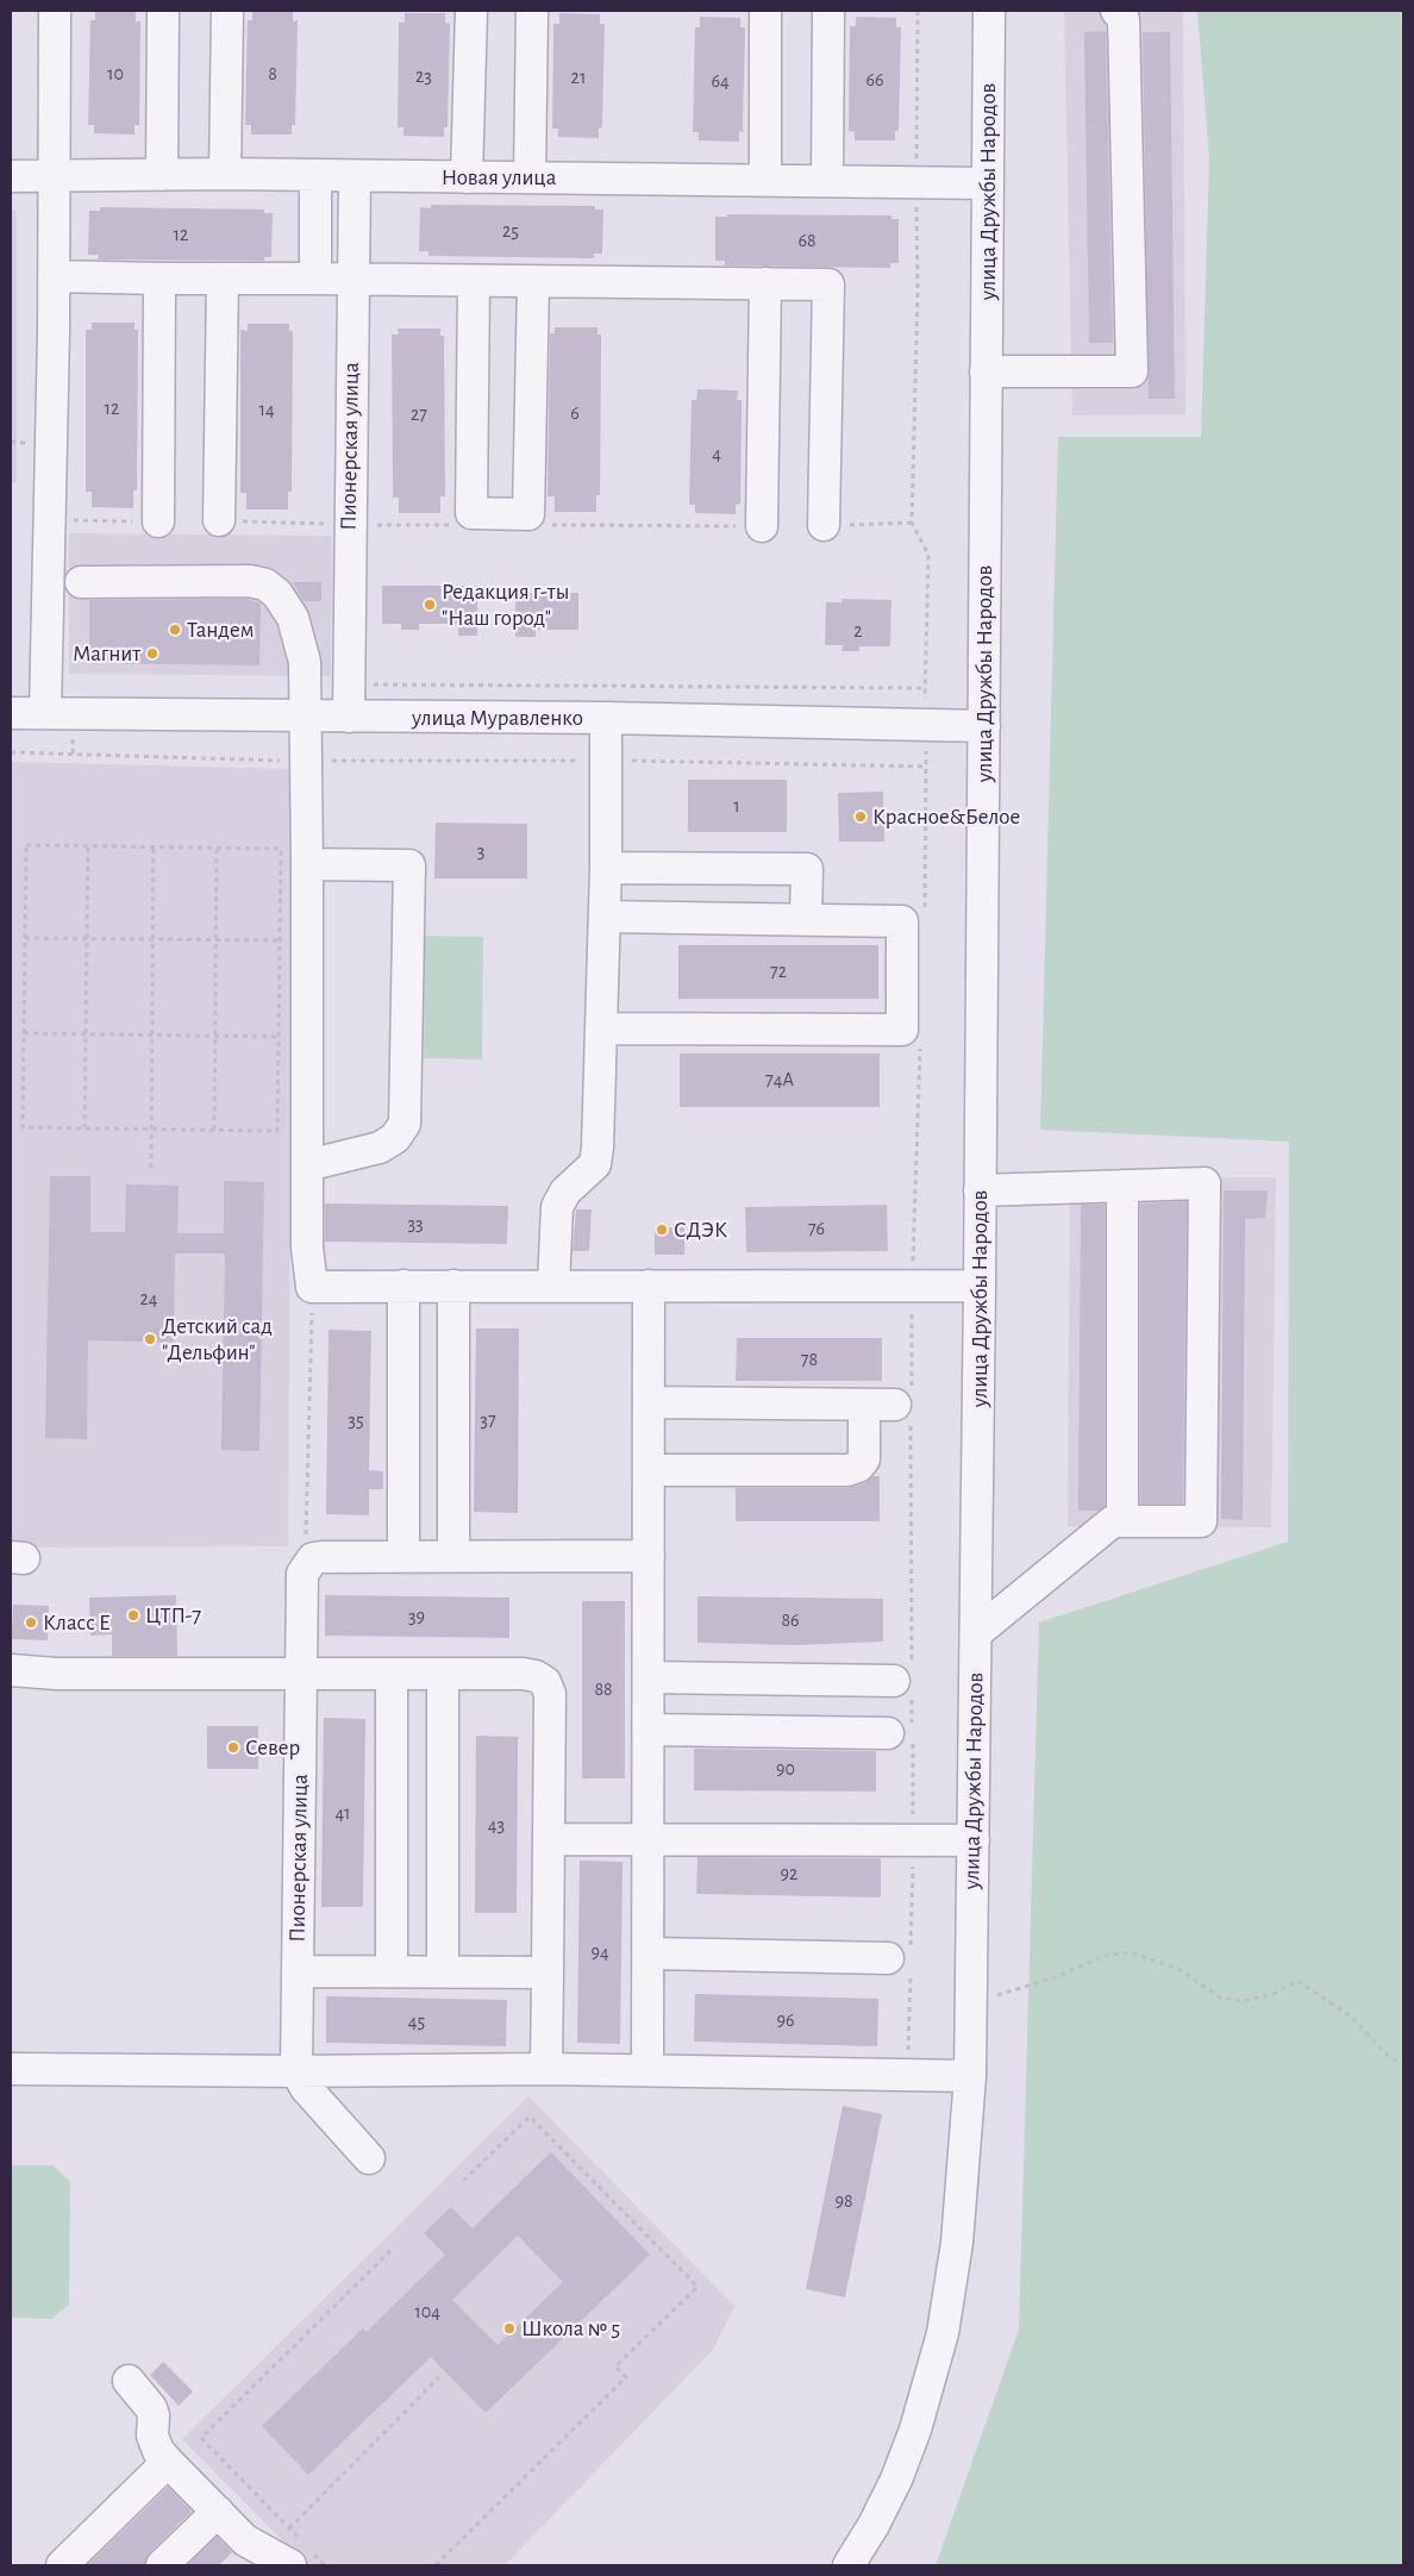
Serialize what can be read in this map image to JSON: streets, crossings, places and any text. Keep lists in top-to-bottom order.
{
  "streets": {
    "street": [
      "Новая улица",
      "улица Дружбы Народов",
      "Пионерская улица",
      "улица Муравленко"
    ]
  },
  "crossings": [
    ["Новая улица", "улица Дружбы Народов"],
    ["Новая улица", "Пионерская улица"],
    ["улица Дружбы Народов", "улица Муравленко"],
    ["Пионерская улица", "улица Муравленко"]
  ],
  "places": [
    "Редакция г-ты \"Наш город\"",
    "Тандем",
    "Магнит",
    "Красное&Белое",
    "СДЭК",
    "Детский сад \"Дельфин\"",
    "ЦТП-7",
    "Класс Е",
    "Север",
    "Школа № 5"
  ],
  "house_numbers": [
    "10",
    "8",
    "23",
    "21",
    "66",
    "64",
    "25",
    "12",
    "68",
    "12",
    "14",
    "6",
    "27",
    "4",
    "2",
    "1",
    "3",
    "72",
    "74А",
    "33",
    "76",
    "24",
    "78",
    "35",
    "37",
    "39",
    "86",
    "88",
    "90",
    "41",
    "43",
    "92",
    "94",
    "96",
    "45",
    "98",
    "104"
  ]
}
